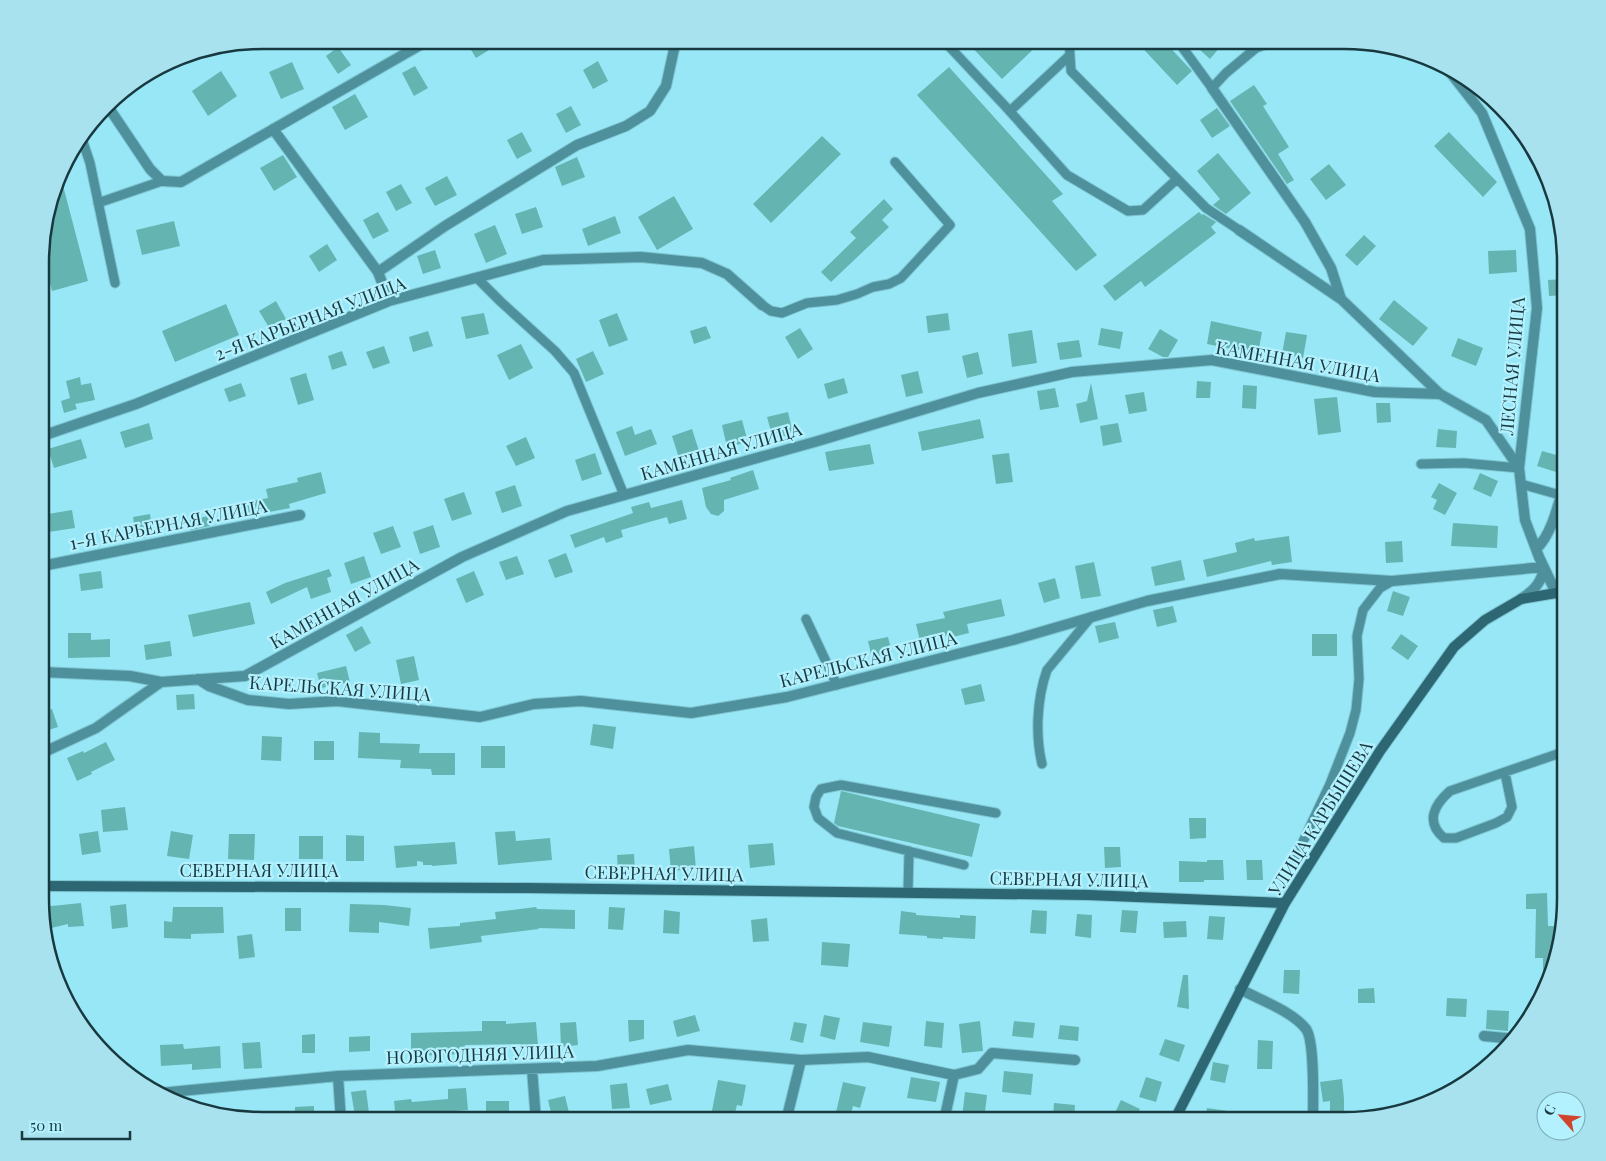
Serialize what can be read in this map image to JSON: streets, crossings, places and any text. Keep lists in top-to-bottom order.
{
  "streets": {
    "main road": ["УЛИЦА КАРБЫШЕВА", "СЕВЕРНАЯ УЛИЦА"],
    "street": [
      "2-Я КАРЬЕРНАЯ УЛИЦА",
      "КАМЕННАЯ УЛИЦА",
      "ЛЕСНАЯ УЛИЦА",
      "1-Я КАРЬЕРНАЯ УЛИЦА",
      "КАРЕЛЬСКАЯ УЛИЦА",
      "НОВОГОДНЯЯ УЛИЦА"
    ]
  },
  "crossings": [
    ["КАМЕННАЯ УЛИЦА", "КАРЕЛЬСКАЯ УЛИЦА"],
    ["ЛЕСНАЯ УЛИЦА", "КАРЕЛЬСКАЯ УЛИЦА"],
    ["УЛИЦА КАРБЫШЕВА", "СЕВЕРНАЯ УЛИЦА"]
  ],
  "scale_bar": "50 m",
  "north": "top left"
}
